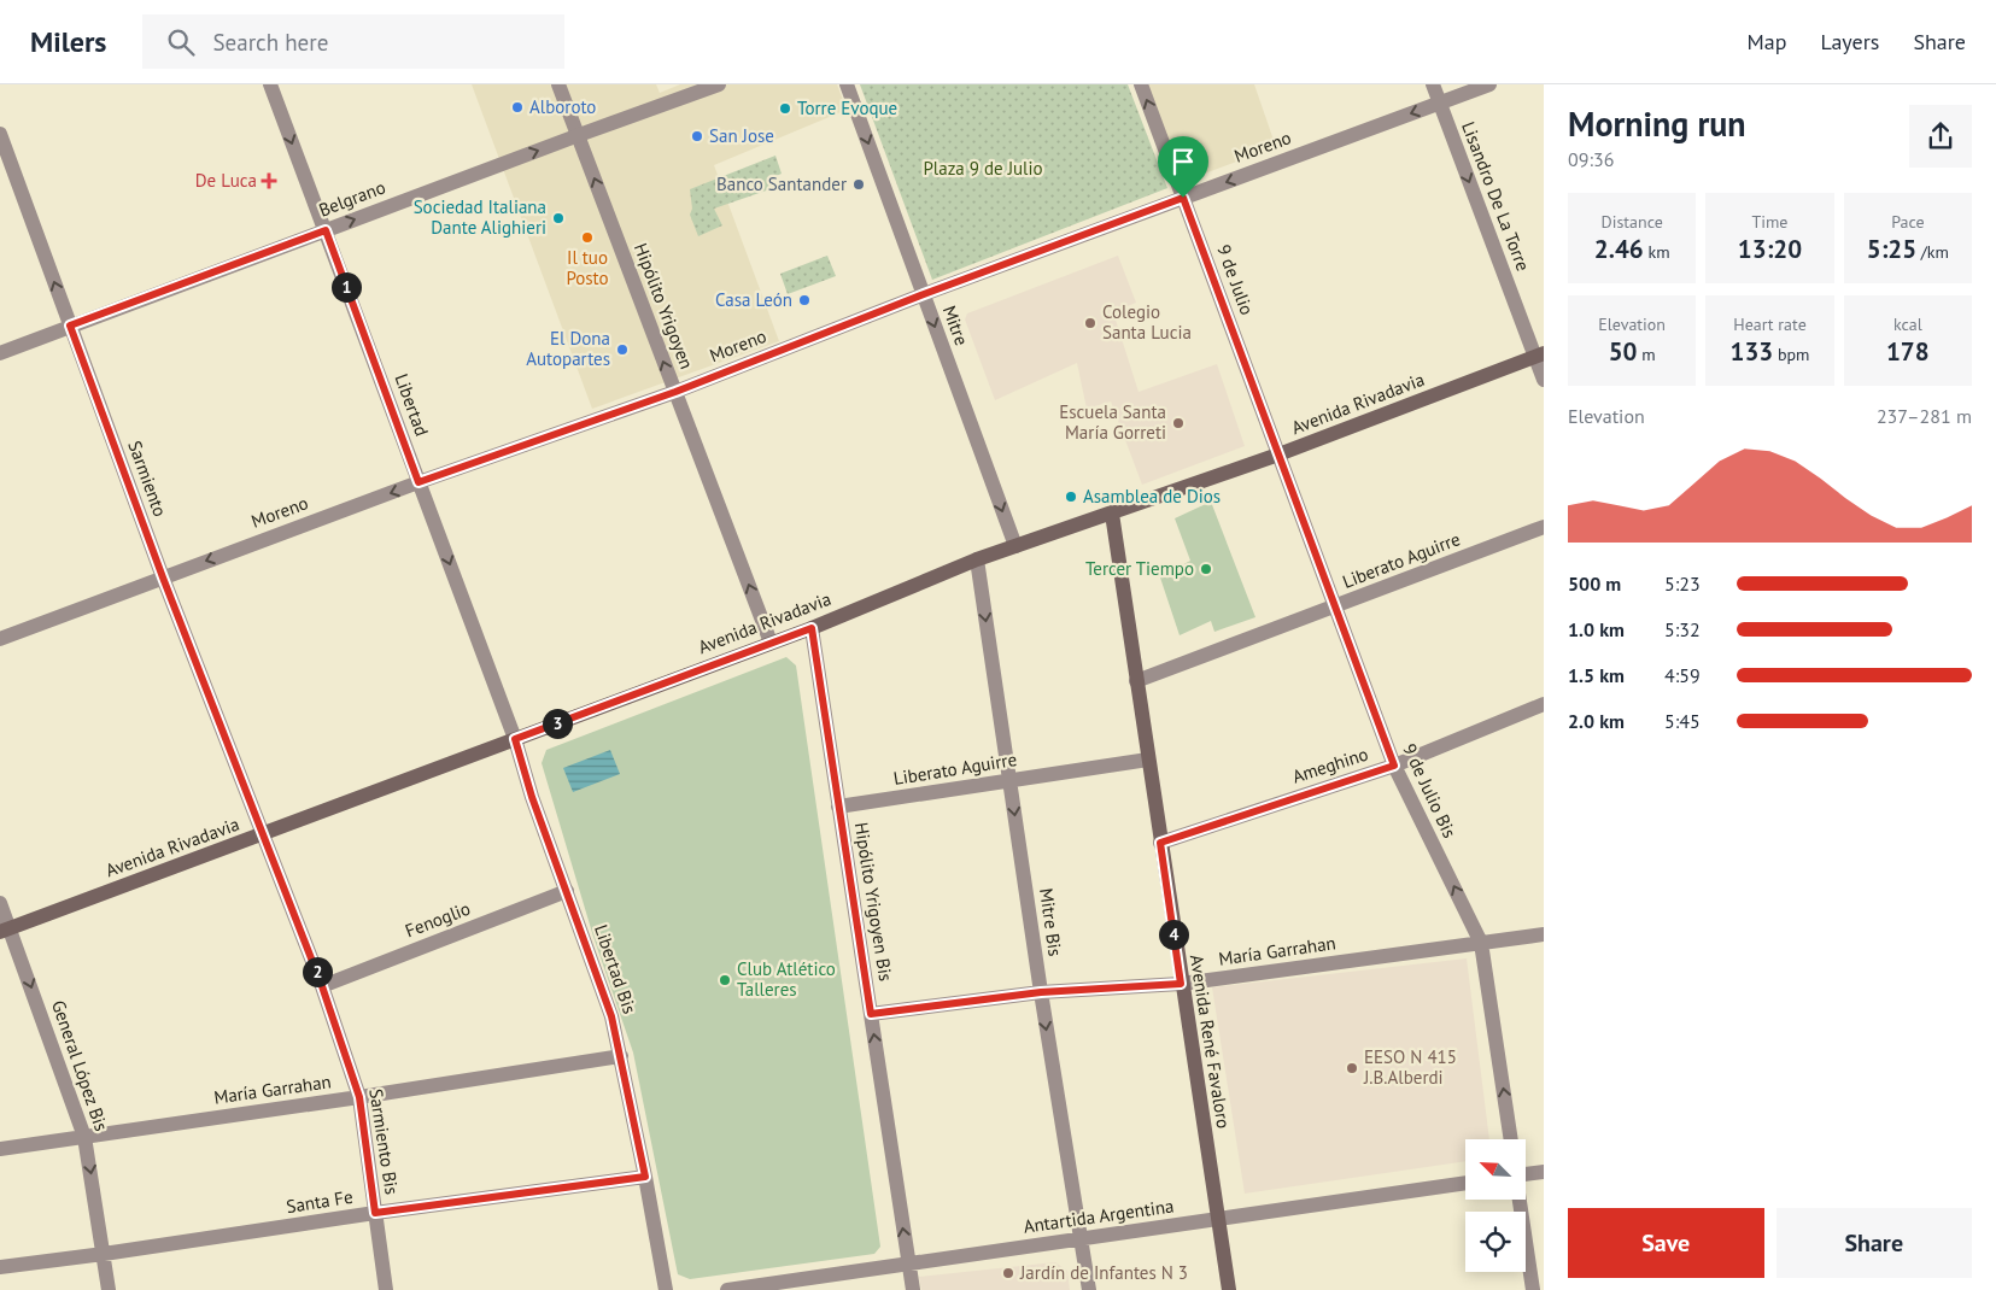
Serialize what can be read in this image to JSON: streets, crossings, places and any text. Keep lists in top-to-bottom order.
{
  "streets": {
    "main road": ["Avenida Rivadavia", "Avenida René Favaloro"],
    "street": [
      "Moreno",
      "Lisandro De La Torre",
      "Belgrano",
      "9 de Julio",
      "Hipólito Yrigoyen",
      "Mitre",
      "Libertad",
      "Sarmiento",
      "Liberato Aguirre",
      "Ameghino",
      "9 de Julio Bis",
      "Hipólito Yrigoyen Bis",
      "Fenoglio",
      "Mitre Bis",
      "María Garrahan",
      "Libertad Bis",
      "General López Bis",
      "Sarmiento Bis",
      "Santa Fe",
      "Antartida Argentina"
    ]
  },
  "crossings": [
    ["Moreno", "Lisandro De La Torre"],
    ["Moreno", "9 de Julio"],
    ["Moreno", "Hipólito Yrigoyen"],
    ["Moreno", "Mitre"],
    ["Moreno", "Libertad"],
    ["Moreno", "Sarmiento"],
    ["Lisandro De La Torre", "Avenida Rivadavia"],
    ["Belgrano", "Hipólito Yrigoyen"],
    ["Belgrano", "Libertad"],
    ["Belgrano", "Sarmiento"],
    ["9 de Julio", "Avenida Rivadavia"],
    ["9 de Julio", "9 de Julio Bis"],
    ["Hipólito Yrigoyen", "Avenida Rivadavia"],
    ["Mitre", "Avenida Rivadavia"],
    ["Avenida Rivadavia", "Libertad"],
    ["Avenida Rivadavia", "Sarmiento"],
    ["Avenida Rivadavia", "9 de Julio Bis"],
    ["Avenida Rivadavia", "Hipólito Yrigoyen Bis"],
    ["Avenida Rivadavia", "Mitre Bis"],
    ["Avenida Rivadavia", "Libertad Bis"],
    ["Avenida Rivadavia", "Avenida René Favaloro"],
    ["Avenida Rivadavia", "General López Bis"],
    ["Avenida Rivadavia", "Sarmiento Bis"],
    ["Libertad", "Libertad Bis"],
    ["Sarmiento", "Sarmiento Bis"],
    ["Liberato Aguirre", "9 de Julio Bis"],
    ["Liberato Aguirre", "Hipólito Yrigoyen Bis"],
    ["Liberato Aguirre", "Mitre Bis"],
    ["Liberato Aguirre", "Avenida René Favaloro"],
    ["Ameghino", "9 de Julio Bis"],
    ["Ameghino", "Avenida René Favaloro"],
    ["9 de Julio Bis", "María Garrahan"],
    ["Hipólito Yrigoyen Bis", "María Garrahan"],
    ["Hipólito Yrigoyen Bis", "Antartida Argentina"],
    ["Fenoglio", "Libertad Bis"],
    ["Fenoglio", "Sarmiento Bis"],
    ["Mitre Bis", "María Garrahan"],
    ["Mitre Bis", "Antartida Argentina"],
    ["María Garrahan", "Libertad Bis"],
    ["María Garrahan", "Avenida René Favaloro"],
    ["María Garrahan", "General López Bis"],
    ["María Garrahan", "Sarmiento Bis"],
    ["Libertad Bis", "Santa Fe"],
    ["Avenida René Favaloro", "Antartida Argentina"],
    ["General López Bis", "Santa Fe"],
    ["Sarmiento Bis", "Santa Fe"]
  ],
  "one_way": [
    "Lisandro De La Torre",
    "Belgrano",
    "Hipólito Yrigoyen",
    "Mitre",
    "Libertad",
    "9 de Julio Bis",
    "Hipólito Yrigoyen Bis",
    "Mitre Bis",
    "General López Bis"
  ],
  "parks": ["Plaza 9 de Julio"],
  "places": {
    "other": [
      "Alboroto",
      "Torre Evoque",
      "San Jose",
      "Banco Santander",
      "Sociedad Italiana Dante Alighieri",
      "Il tuo Posto",
      "Casa León",
      "Colegio Santa Lucia",
      "El Dona Autopartes",
      "Escuela Santa María Gorreti",
      "Asamblea de Dios",
      "Tercer Tiempo",
      "Club Atlético Talleres",
      "EESO N 415 J.B.Alberdi",
      "Jardín de Infantes N 3"
    ],
    "health": ["De Luca"]
  },
  "north": "top left",
  "page": {
    "header": "Milers",
    "search": "Search here",
    "nav": ["Map", "Layers", "Share"],
    "heading": ["Morning run", "09:36"],
    "stats": [
      ["Distance", "2.46 km"],
      ["Time", "13:20"],
      ["Pace", "5:25 /km"],
      ["Elevation", "50 m"],
      ["Heart rate", "133 bpm"],
      ["kcal", "178"]
    ],
    "pins": [
      "1",
      "3",
      "4",
      "2"
    ],
    "chart": ["Elevation", "237–281 m"],
    "list": [
      {
        "name": "500 m",
        "note": "5:23"
      },
      {
        "name": "1.0 km",
        "note": "5:32"
      },
      {
        "name": "1.5 km",
        "note": "4:59"
      },
      {
        "name": "2.0 km",
        "note": "5:45"
      }
    ],
    "buttons": ["Save", "Share"]
  }
}
